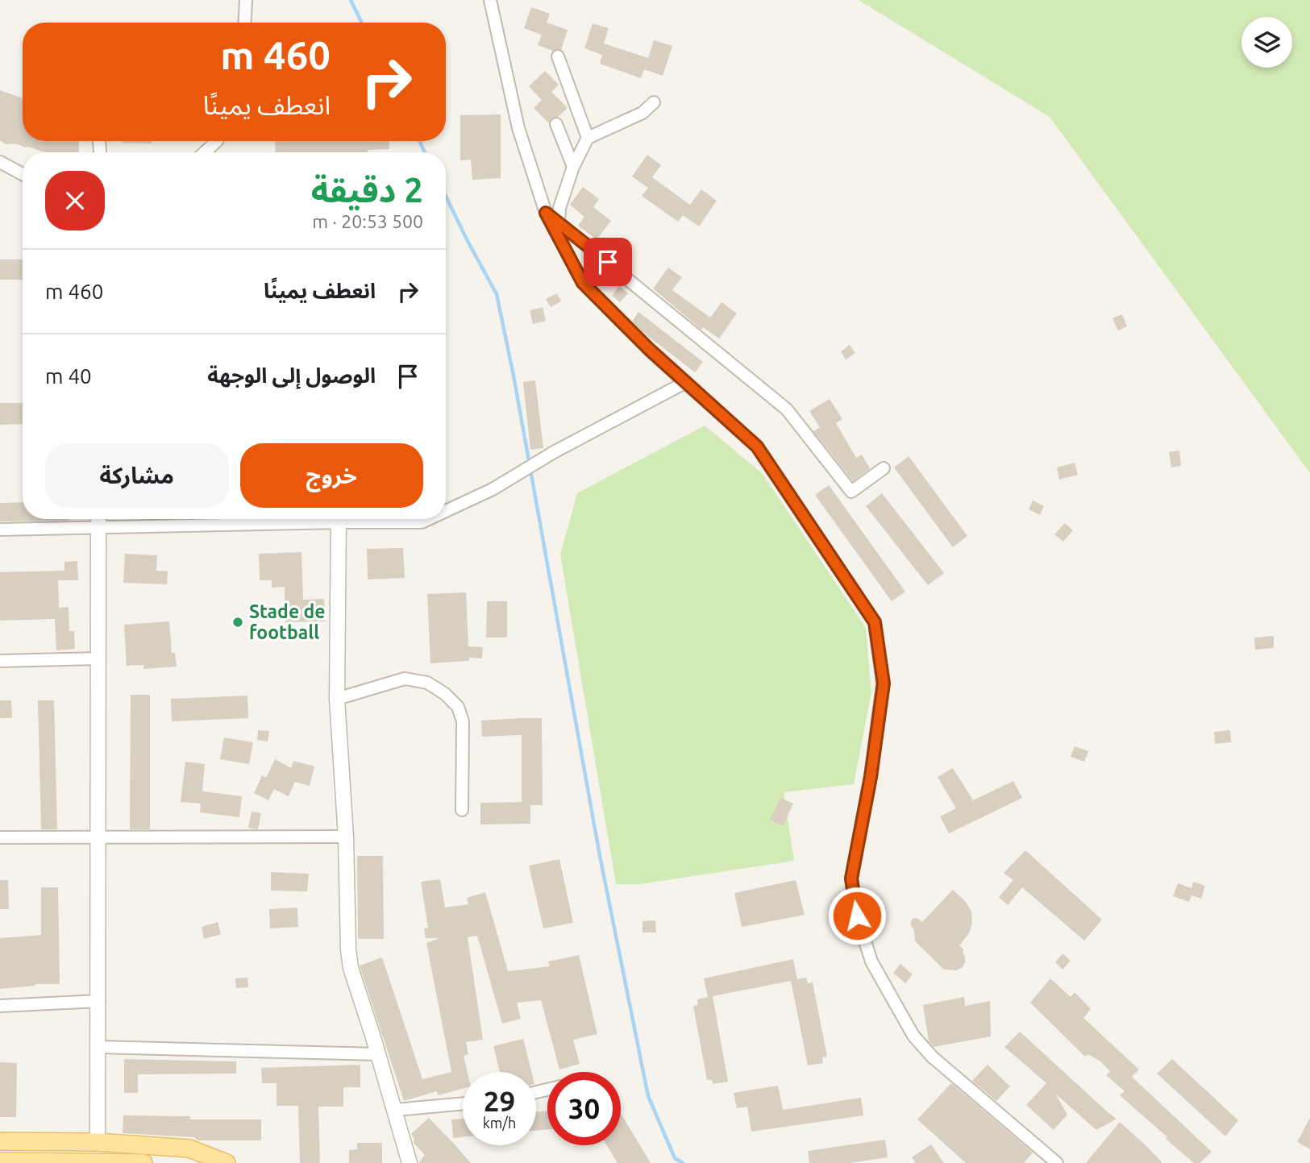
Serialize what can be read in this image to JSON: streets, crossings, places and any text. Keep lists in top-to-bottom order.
{
  "places": ["Stade de football"],
  "page": {
    "turn": ["460 m", "انعطف يمينًا"],
    "heading": ["2 دقيقة", "500 m · 20:53"],
    "list": [
      {
        "name": "انعطف يمينًا",
        "value": "460 m"
      },
      {
        "name": "الوصول إلى الوجهة",
        "value": "40 m"
      }
    ],
    "buttons": ["خروج", "مشاركة"],
    "speed": "29 km/h",
    "limit": "30"
  }
}
